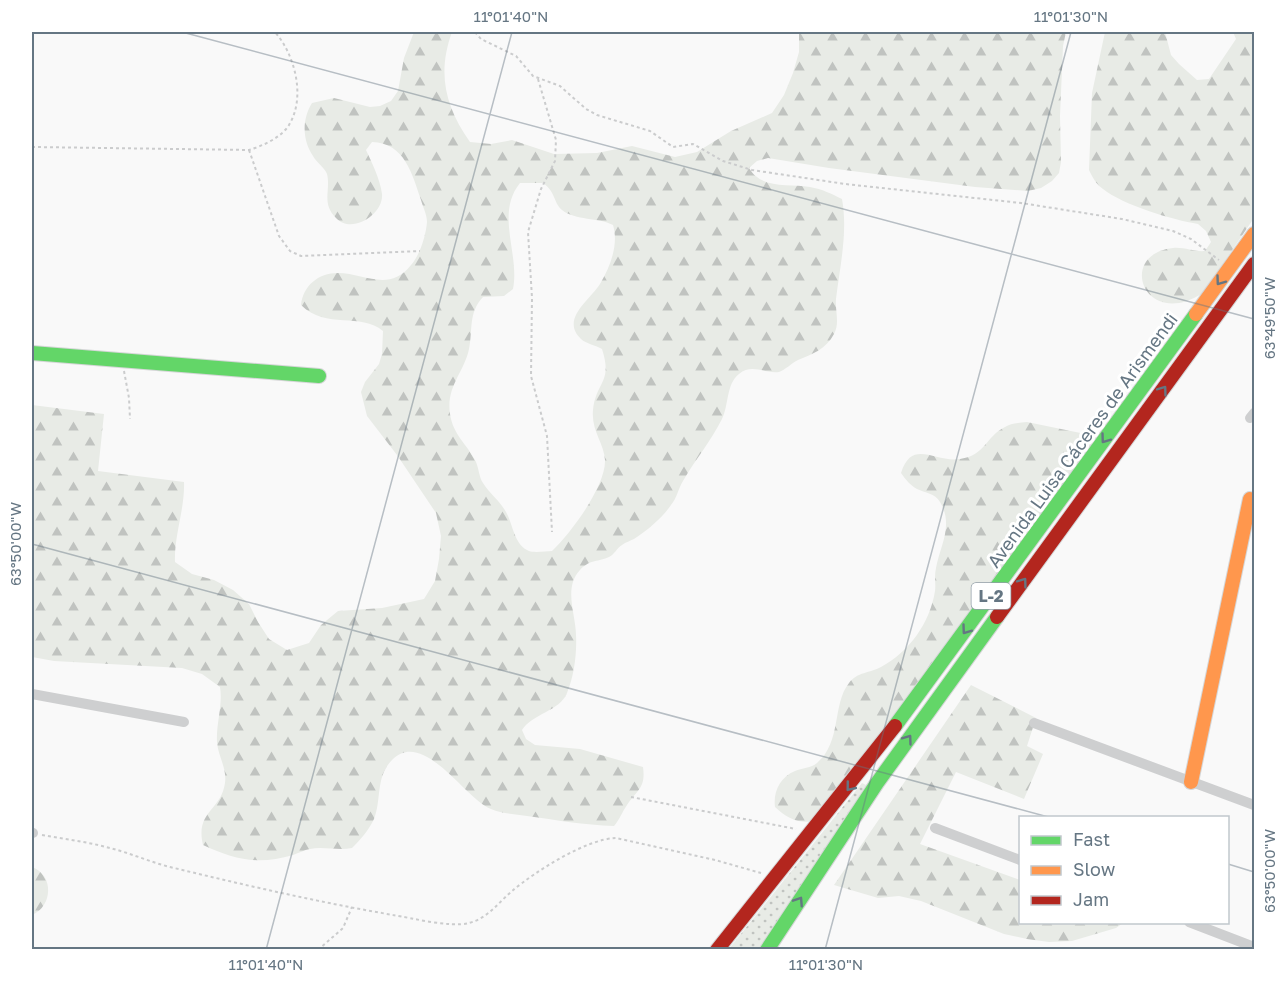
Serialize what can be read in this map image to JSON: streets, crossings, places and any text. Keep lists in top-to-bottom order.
{
  "streets": {
    "main road": ["Avenida Luisa Cáceres de Arismendi", "L-2"]
  },
  "legend": ["Fast", "Slow", "Jam"],
  "coordinates": [
    "11°01'40\"N",
    "11°01'30\"N",
    "63°49'50\"W",
    "63°50'00\"W"
  ]
}
